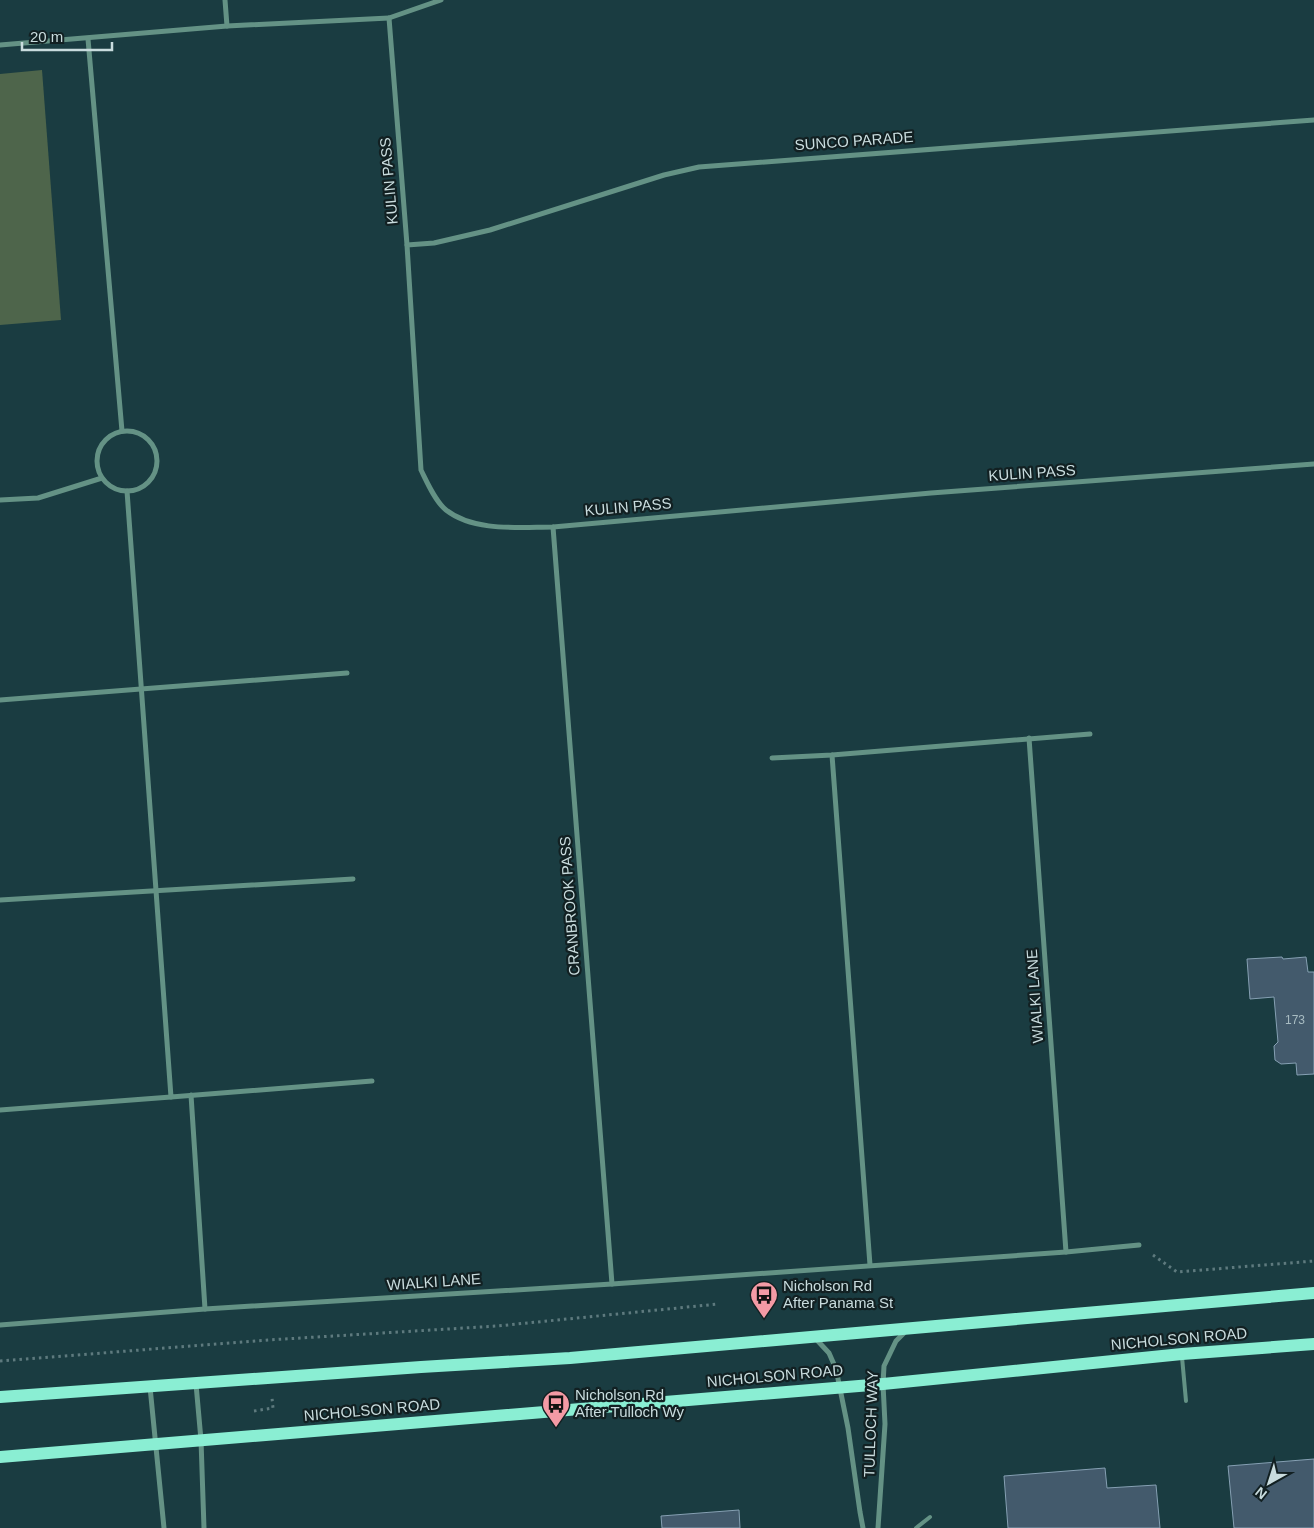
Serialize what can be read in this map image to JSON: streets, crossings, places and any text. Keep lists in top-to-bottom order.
{
  "streets": {
    "main road": ["NICHOLSON ROAD"],
    "street": [
      "SUNCO PARADE",
      "KULIN PASS",
      "CRANBROOK PASS",
      "WIALKI LANE",
      "TULLOCH WAY"
    ]
  },
  "crossings": [
    ["SUNCO PARADE", "KULIN PASS"],
    ["KULIN PASS", "CRANBROOK PASS"],
    ["CRANBROOK PASS", "WIALKI LANE"],
    ["NICHOLSON ROAD", "TULLOCH WAY"]
  ],
  "places": {
    "bus stop": ["Nicholson Rd After Panama St", "Nicholson Rd After Tulloch Wy"]
  },
  "house_numbers": ["173"],
  "scale_bar": "20 m",
  "north": "bottom left"
}
